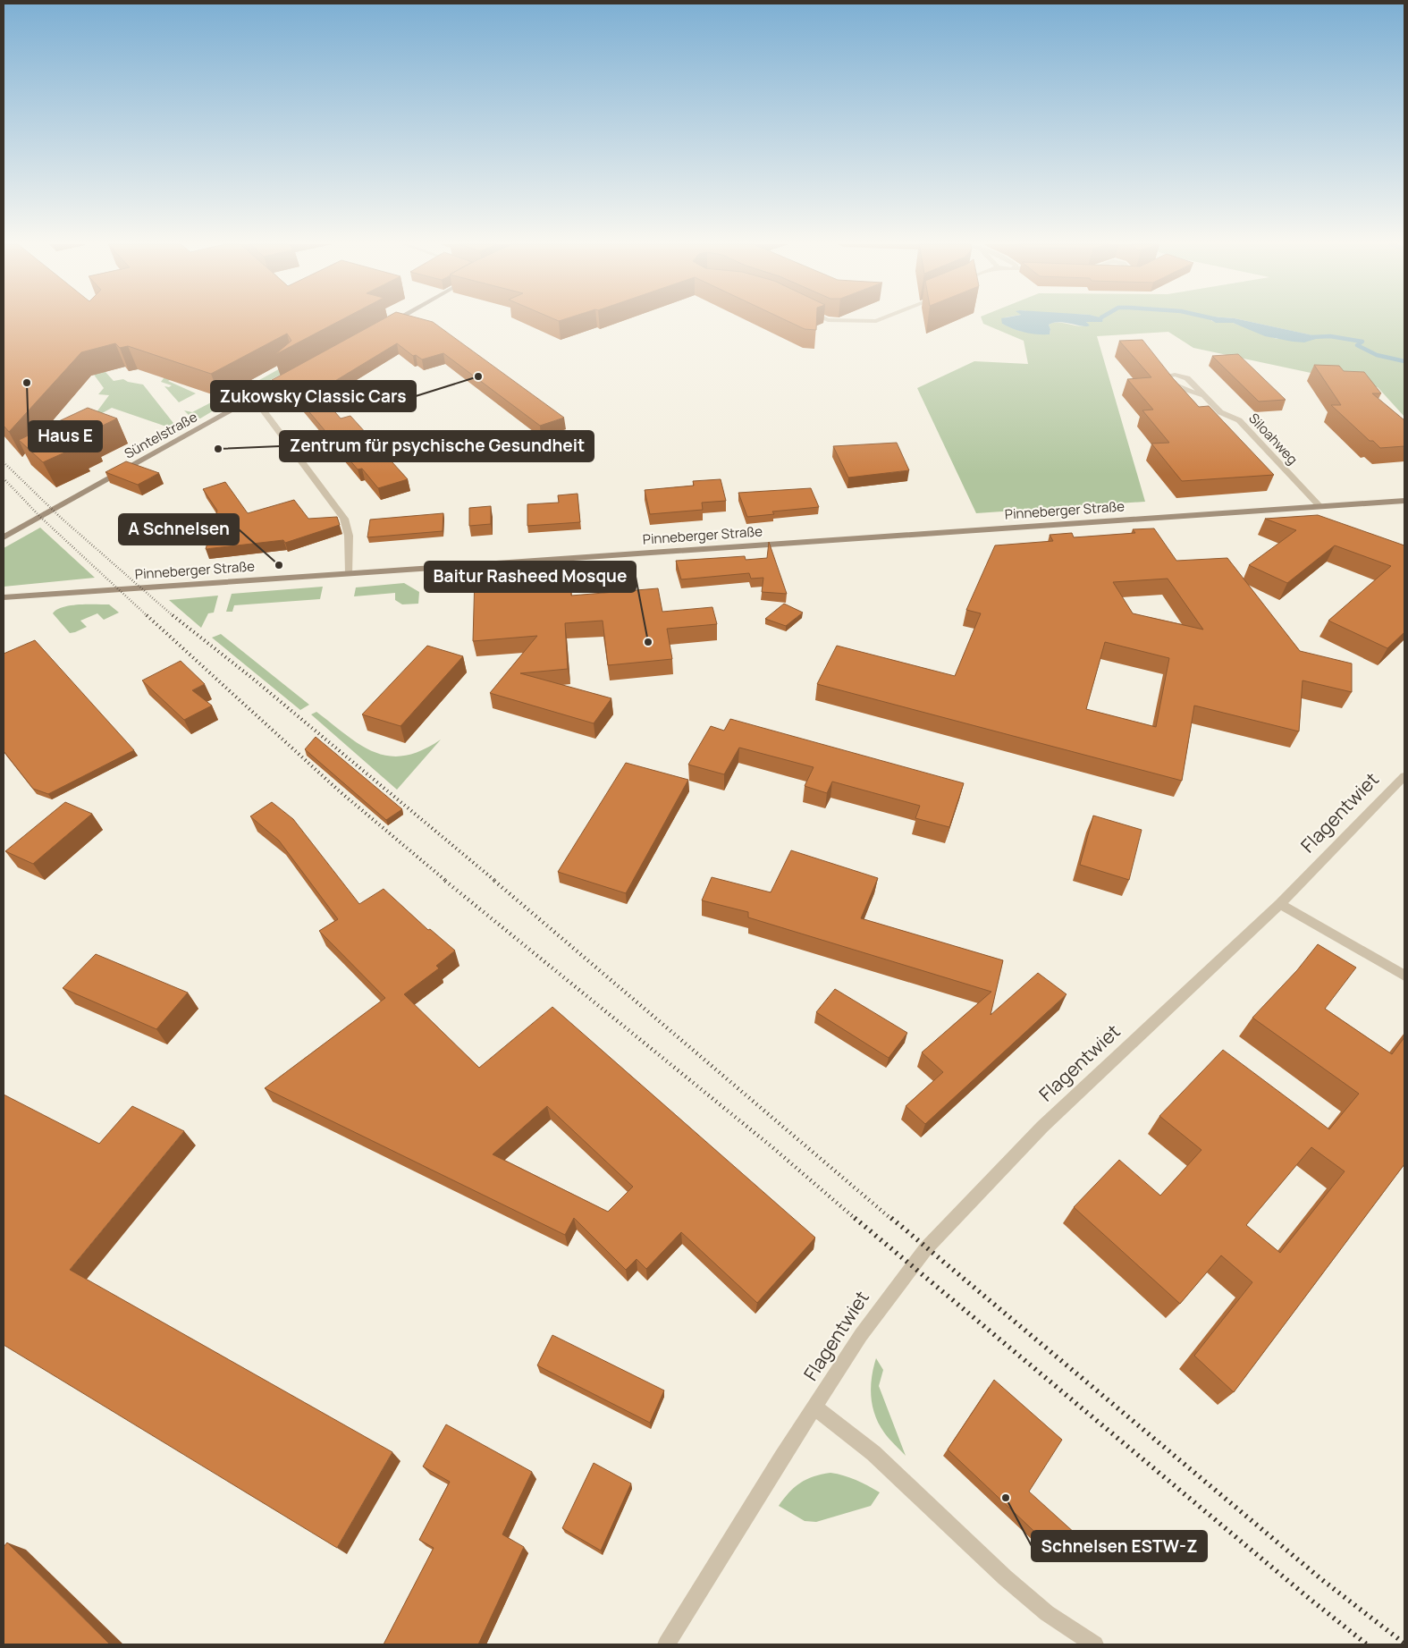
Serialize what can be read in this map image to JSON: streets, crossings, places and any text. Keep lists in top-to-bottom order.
{
  "streets": {
    "main road": ["Süntelstraße", "Pinneberger Straße"],
    "street": ["Siloahweg", "Flagentwiet"]
  },
  "crossings": [
    ["Siloahweg", "Pinneberger Straße"]
  ],
  "places": [
    "Zukowsky Classic Cars",
    "Haus E",
    "Zentrum für psychische Gesundheit",
    "A Schnelsen",
    "Baitur Rasheed Mosque",
    "Schnelsen ESTW-Z"
  ]
}
